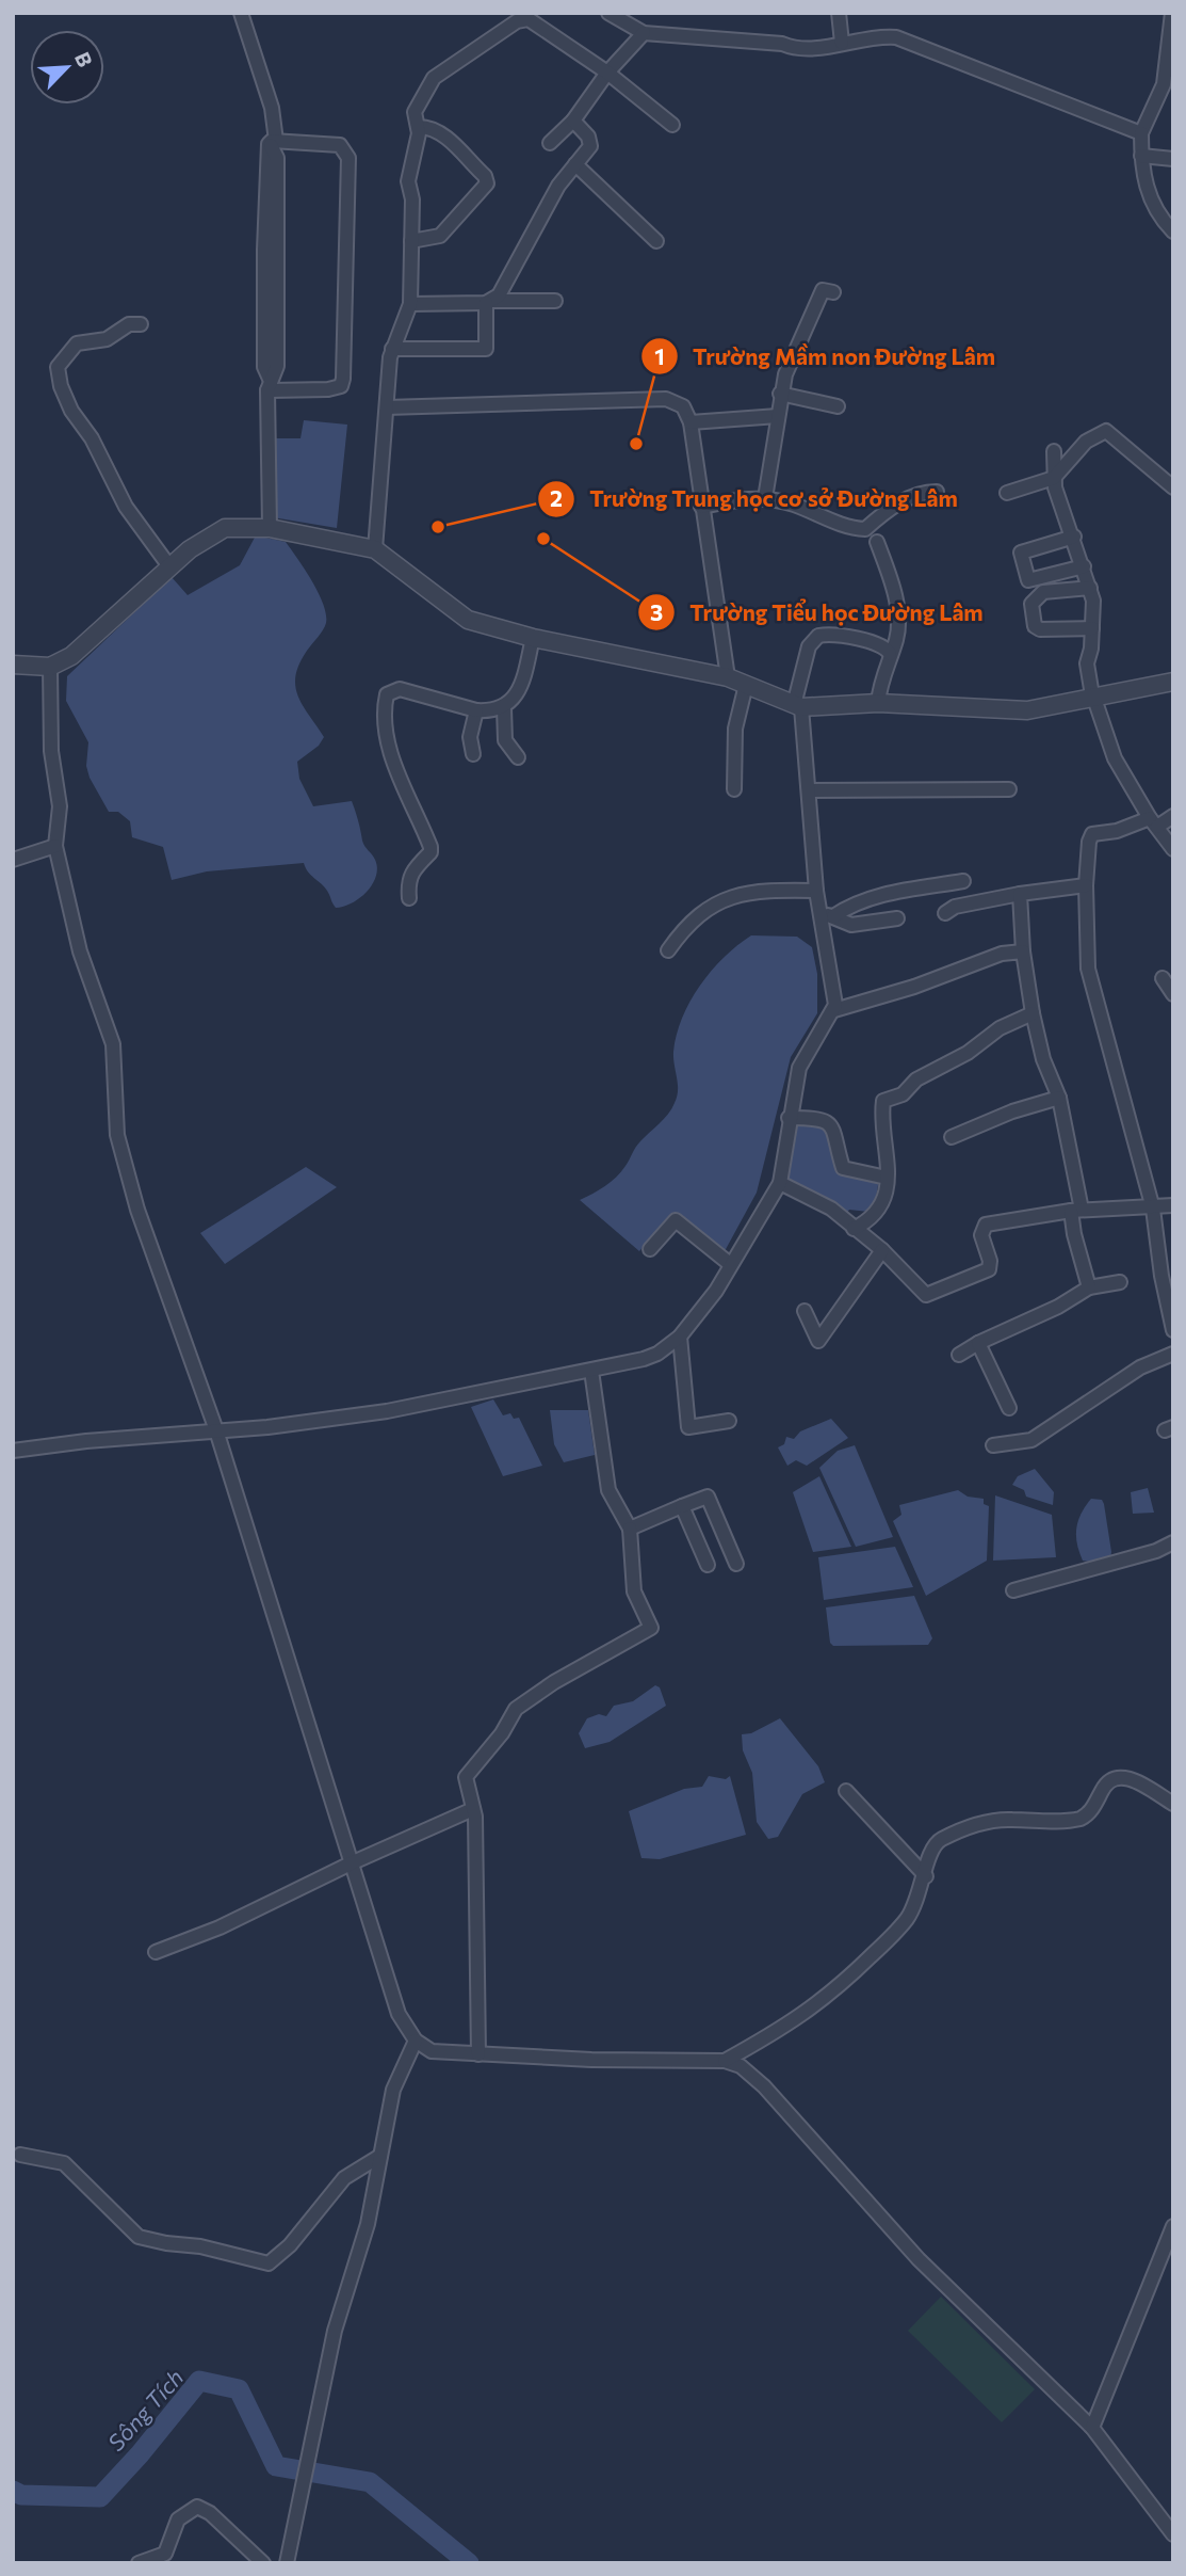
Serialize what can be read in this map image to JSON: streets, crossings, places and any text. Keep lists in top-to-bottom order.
{
  "water": ["Sông Tích"],
  "places": ["Trường Mầm non Đường Lâm", "Trường Trung học cơ sở Đường Lâm", "Trường Tiểu học Đường Lâm"],
  "north": "top right"
}
